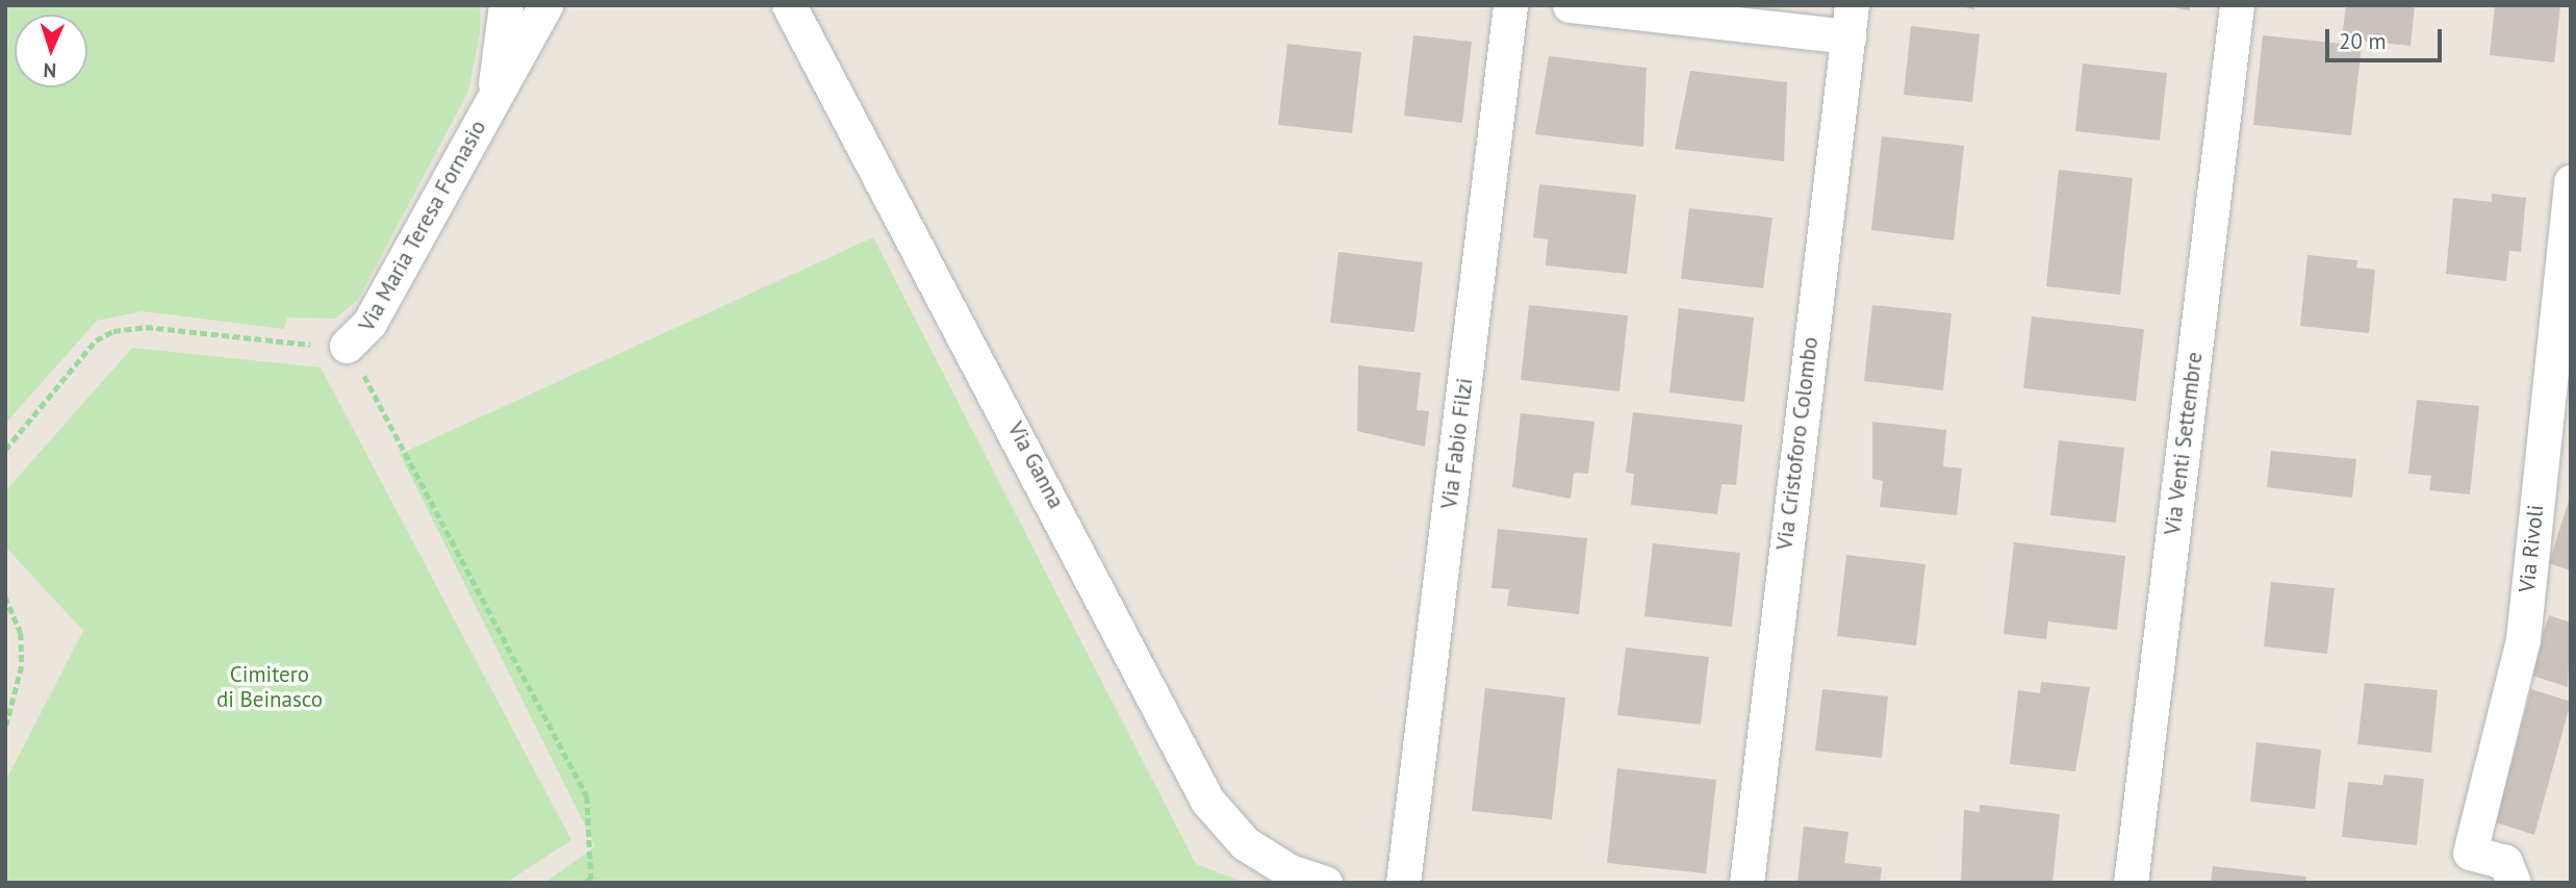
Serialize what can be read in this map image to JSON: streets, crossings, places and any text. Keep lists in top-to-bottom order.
{
  "streets": {
    "street": [
      "Via Maria Teresa Fornasio",
      "Via Fabio Filzi",
      "Via Cristoforo Colombo",
      "Via Venti Settembre",
      "Via Ganna",
      "Via Rivoli"
    ]
  },
  "parks": ["Cimitero di Beinasco"],
  "scale_bar": "20 m",
  "north": "bottom"
}
